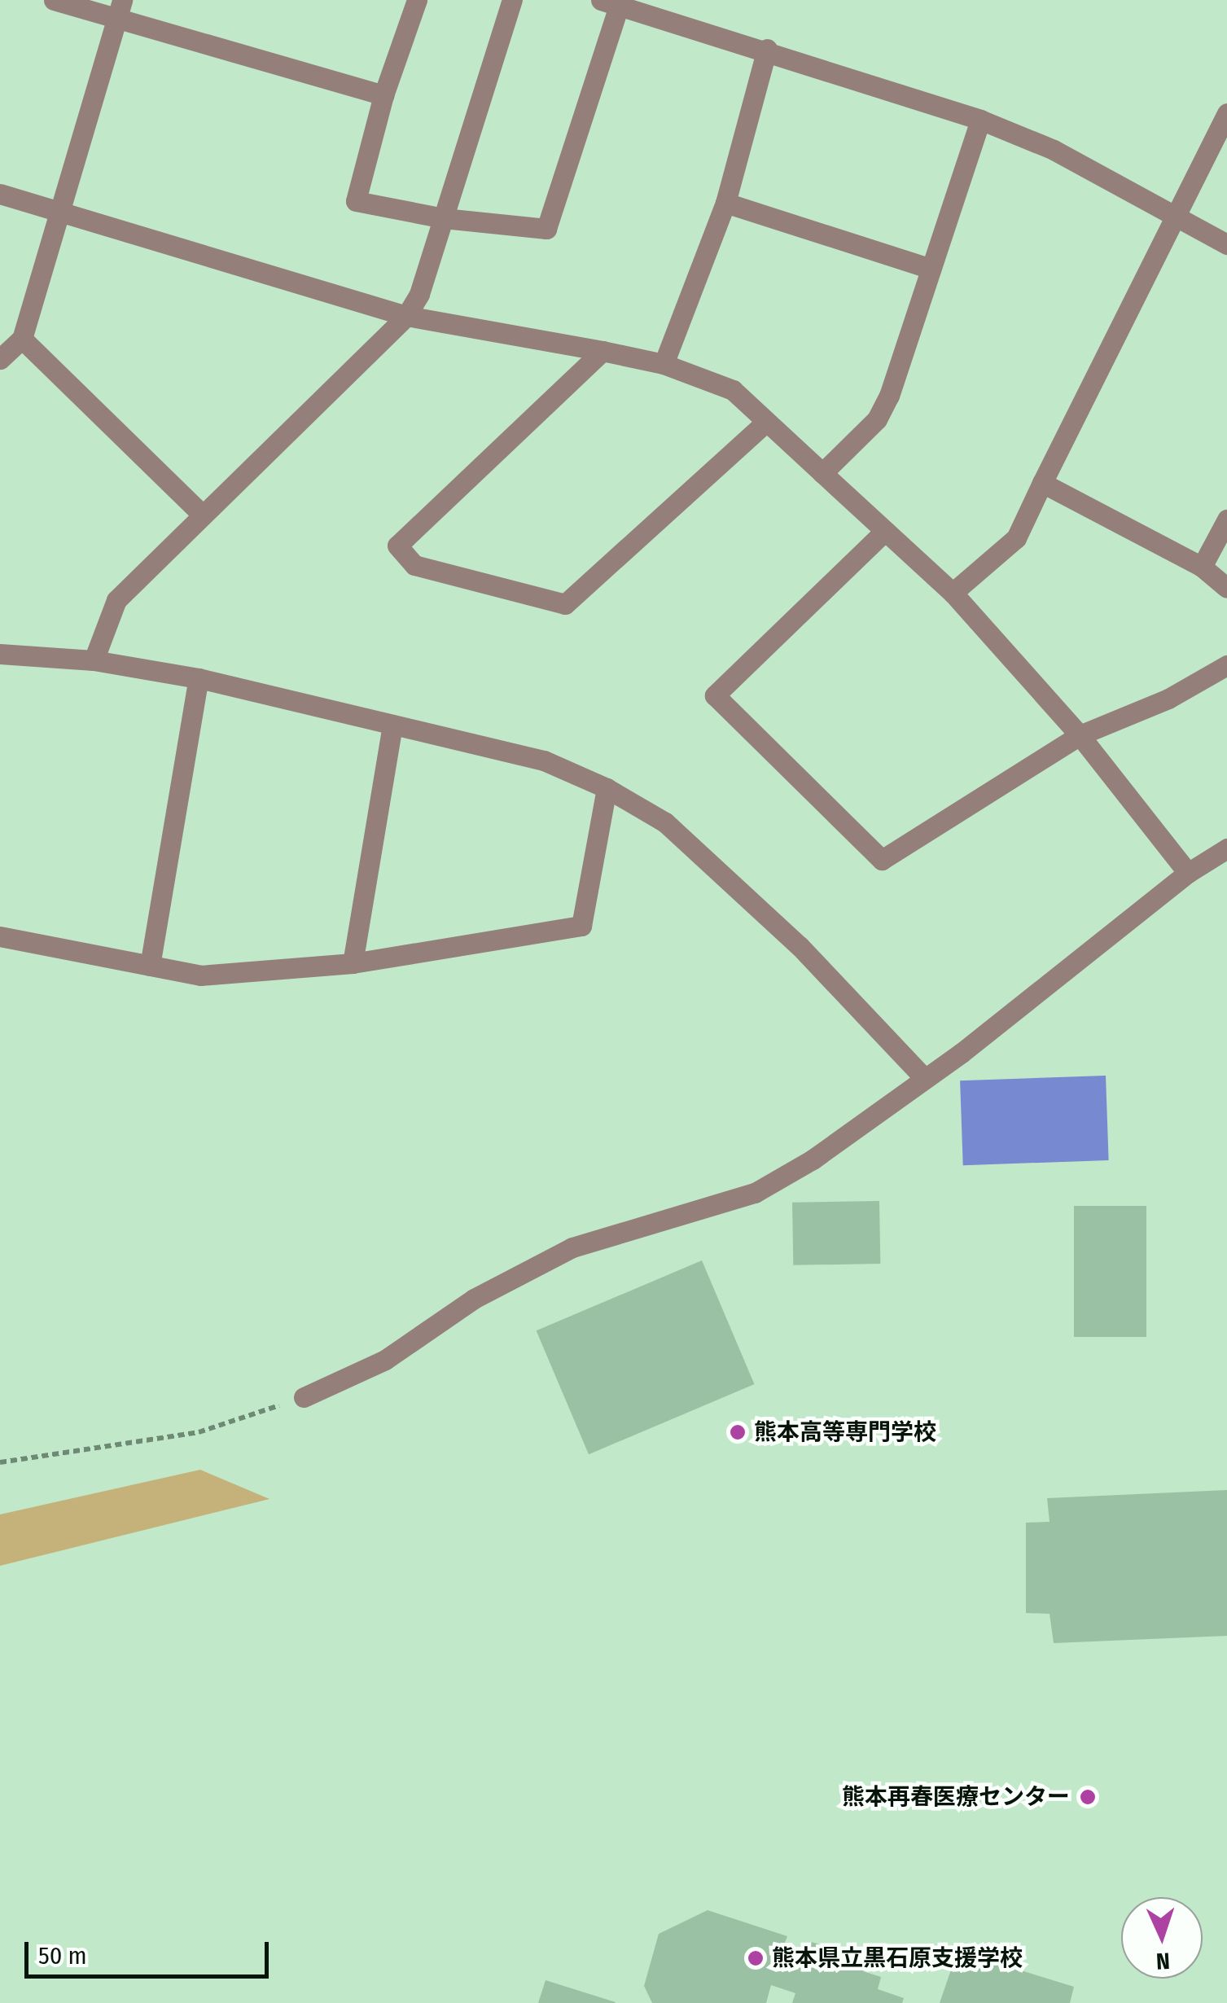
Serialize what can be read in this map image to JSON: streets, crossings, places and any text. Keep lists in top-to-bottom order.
{
  "places": ["熊本高等専門学校", "熊本再春医療センター", "熊本県立黒石原支援学校"],
  "scale_bar": "50 m",
  "north": "bottom"
}
